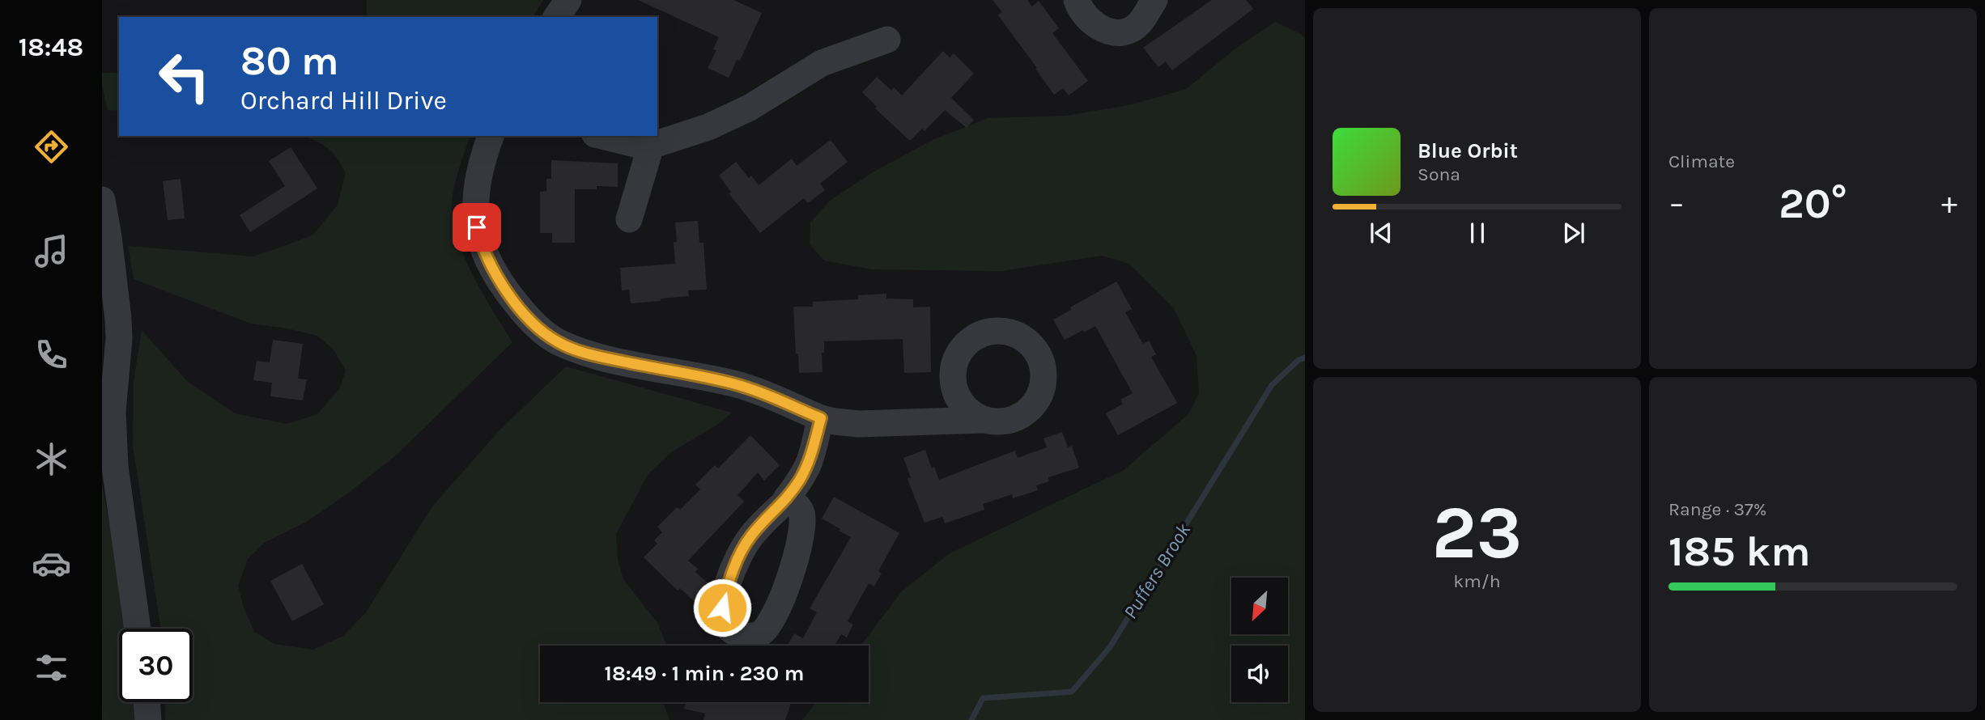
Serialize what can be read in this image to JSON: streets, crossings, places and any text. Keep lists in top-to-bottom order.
{
  "water": ["Puffers Brook"],
  "north": "bottom left",
  "page": {
    "tabs": "18:48",
    "tile": [
      "Climate",
      ["23", "km/h"],
      ["Range · 37%", "185 km"]
    ],
    "turn": ["80 m", "Orchard Hill Drive"],
    "song": ["Blue Orbit", "Sona"],
    "heat": ["−", "20°", "+"],
    "limit": "30",
    "trip": "18:49 · 1 min · 230 m"
  }
}
